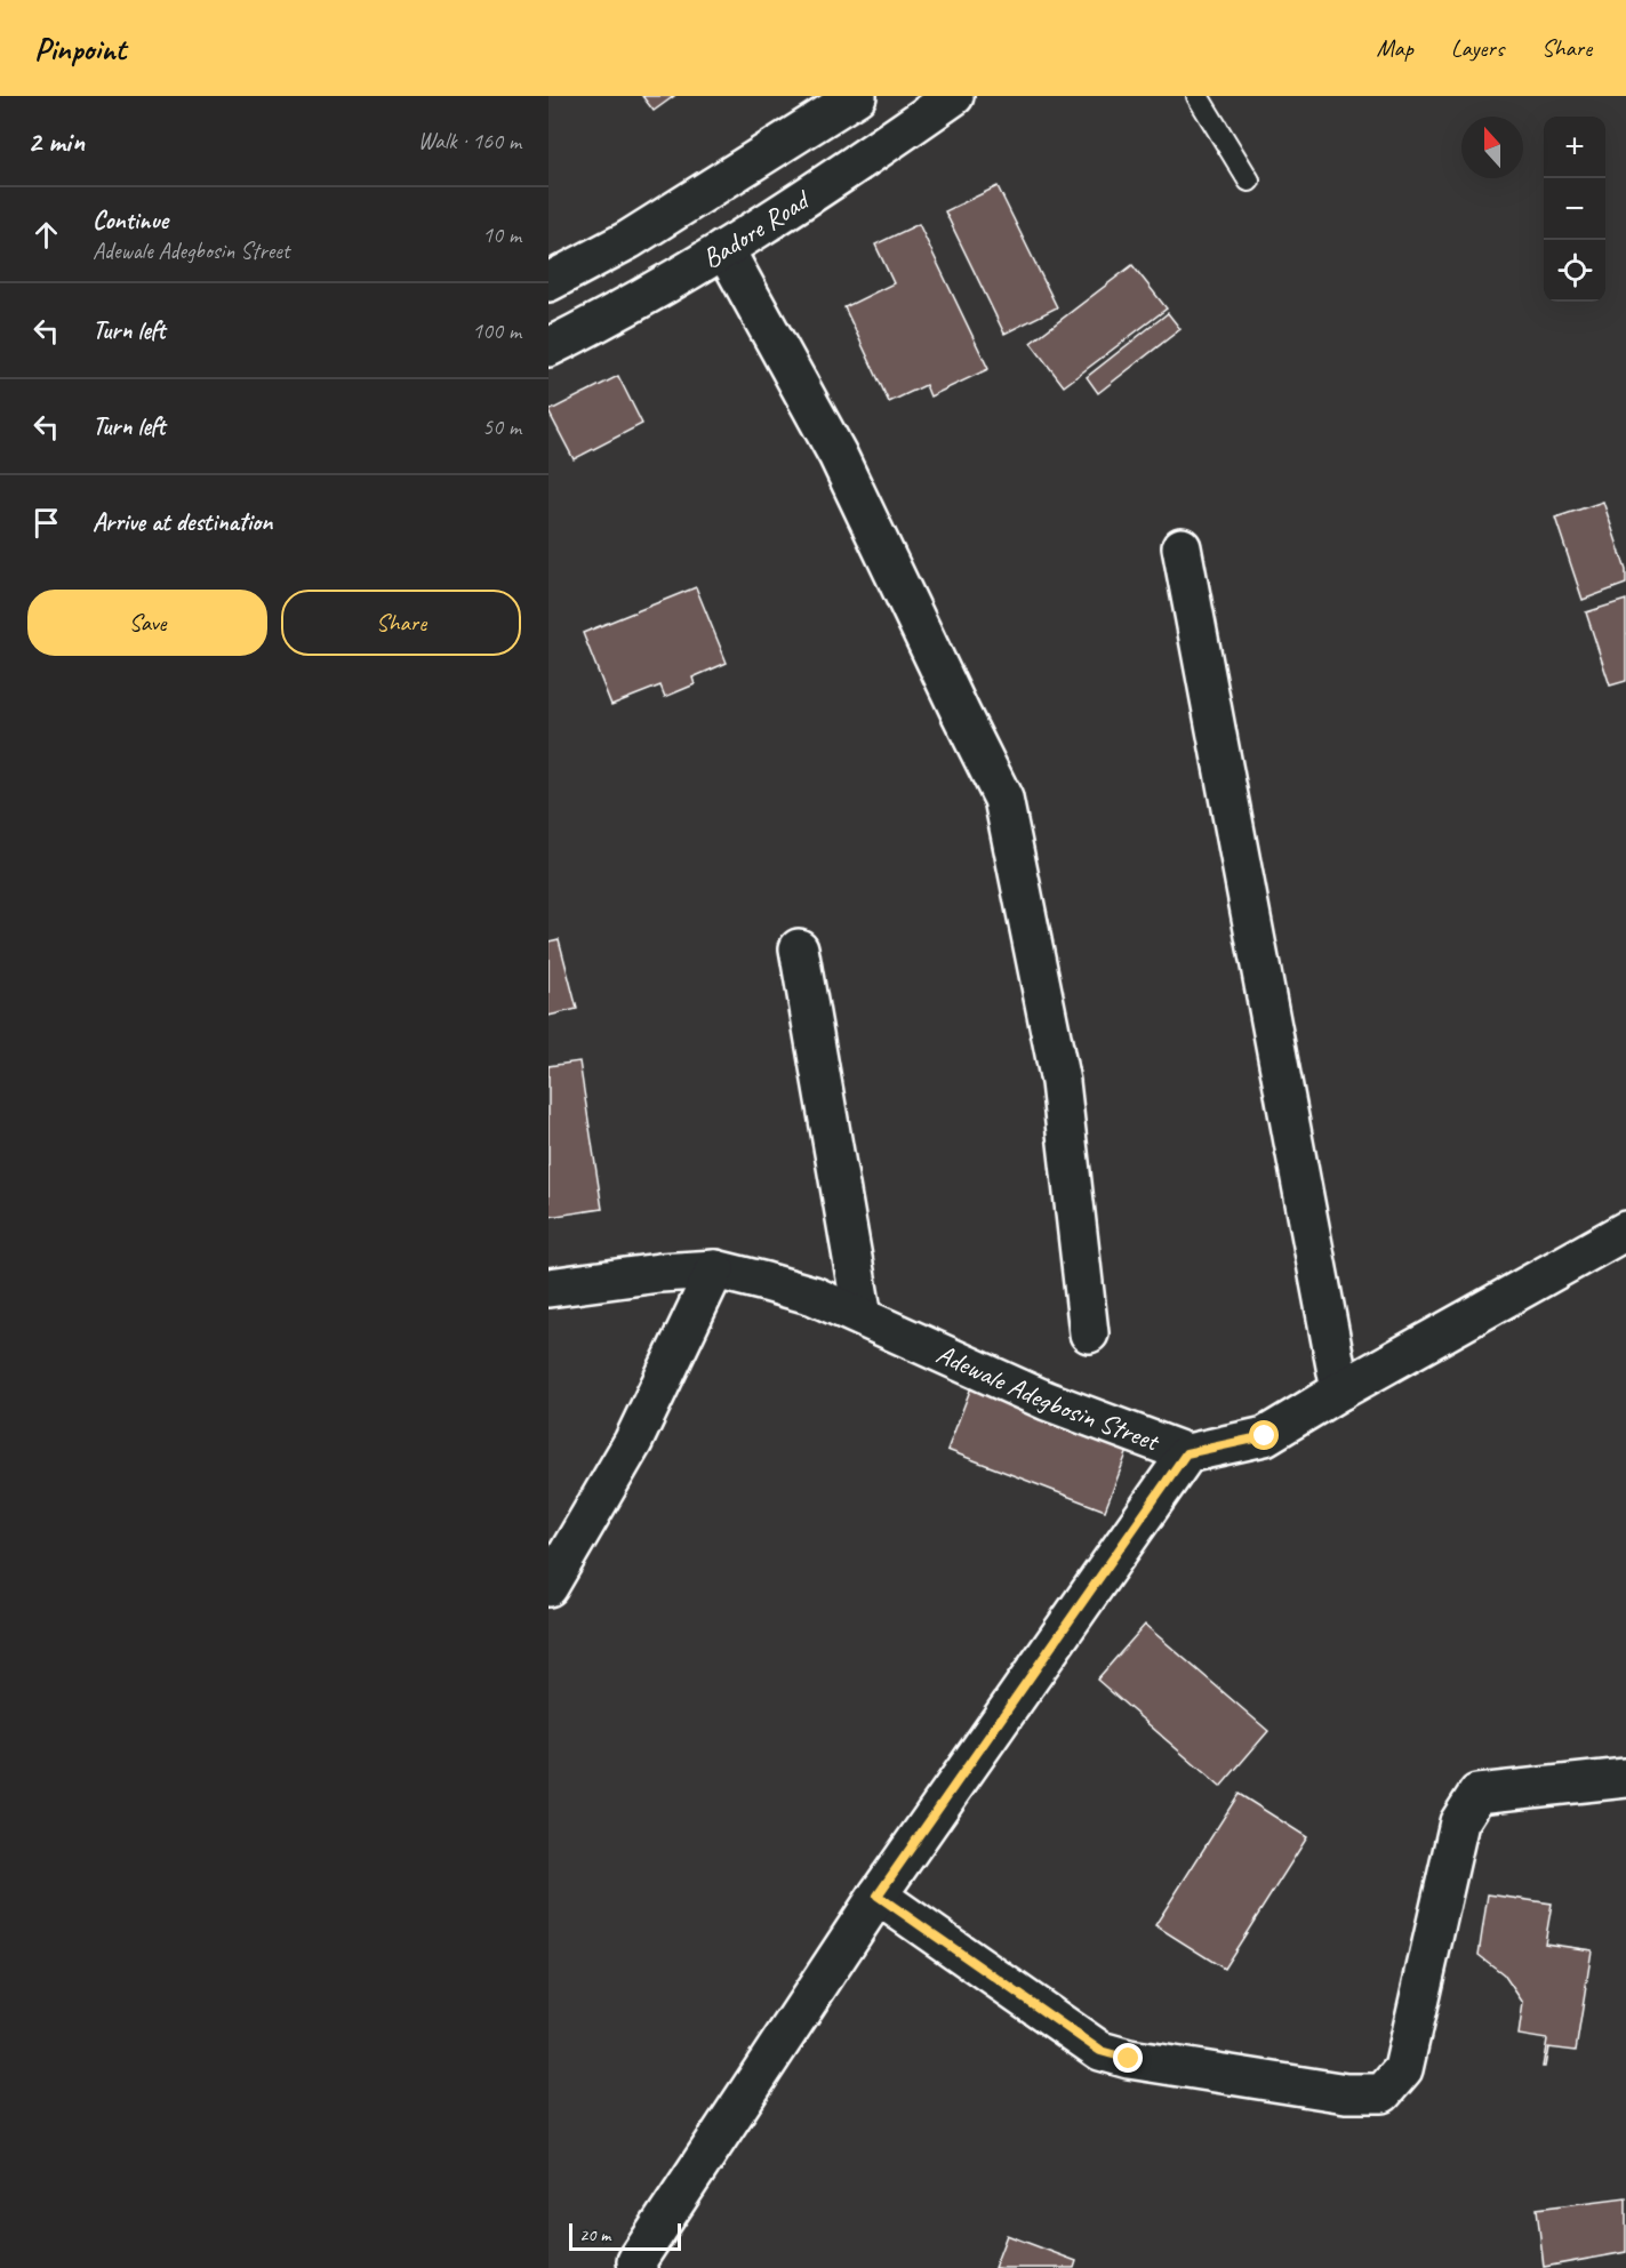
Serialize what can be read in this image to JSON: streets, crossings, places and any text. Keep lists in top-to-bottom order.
{
  "streets": {
    "street": ["Badore Road", "Adewale Adegbosin Street"]
  },
  "scale_bar": "20 m",
  "north": "top",
  "page": {
    "header": "Pinpoint",
    "nav": ["Map", "Layers", "Share"],
    "heading": ["2 min", "Walk · 160 m"],
    "map_buttons": ["+", "−"],
    "list": [
      ["Continue", "Adewale Adegbosin Street", "10 m"],
      ["Turn left", "100 m"],
      ["Turn left", "50 m"],
      "Arrive at destination"
    ],
    "buttons": ["Save", "Share"],
    "scale": "20 m"
  }
}
